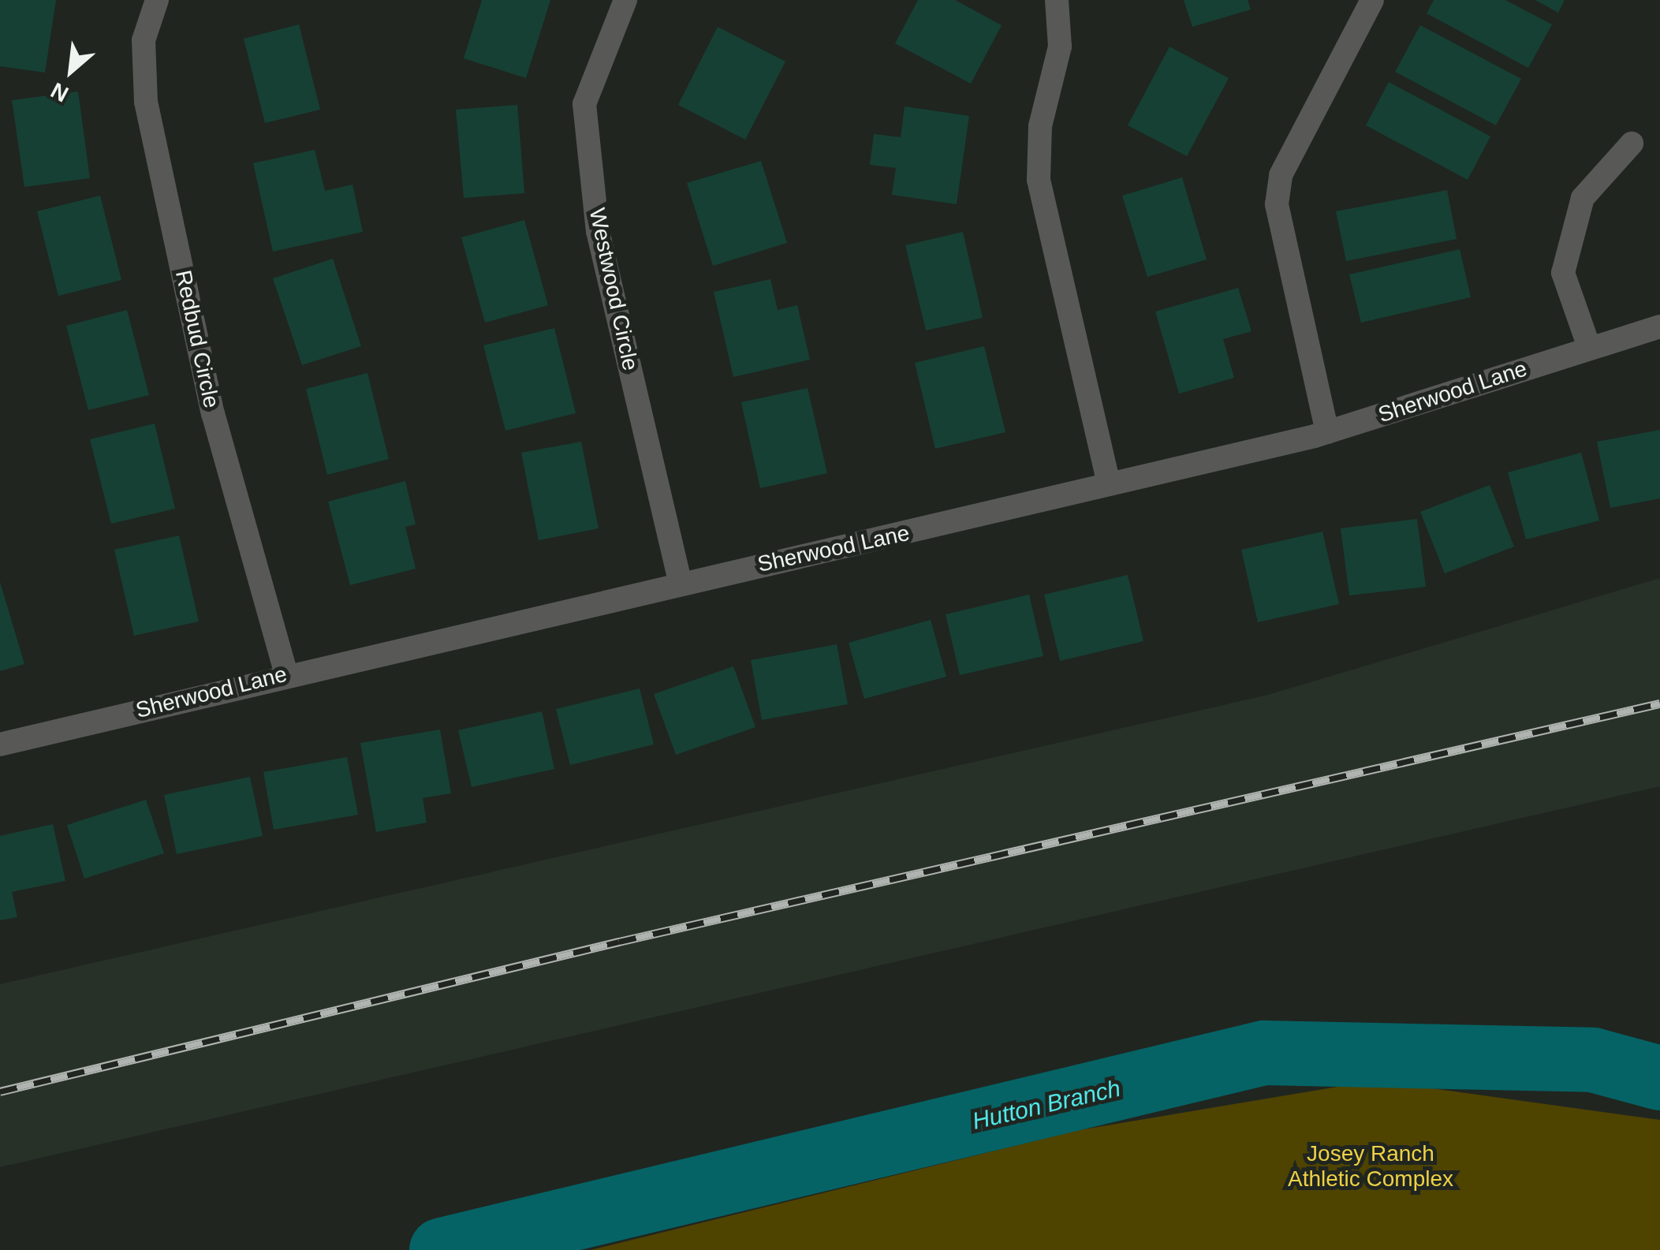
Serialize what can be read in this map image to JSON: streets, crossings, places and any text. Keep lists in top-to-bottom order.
{
  "streets": {
    "street": ["Westwood Circle", "Redbud Circle", "Sherwood Lane"]
  },
  "crossings": [
    ["Westwood Circle", "Sherwood Lane"],
    ["Redbud Circle", "Sherwood Lane"]
  ],
  "water": ["Hutton Branch"],
  "parks": ["Josey Ranch Athletic Complex"],
  "north": "bottom left"
}
